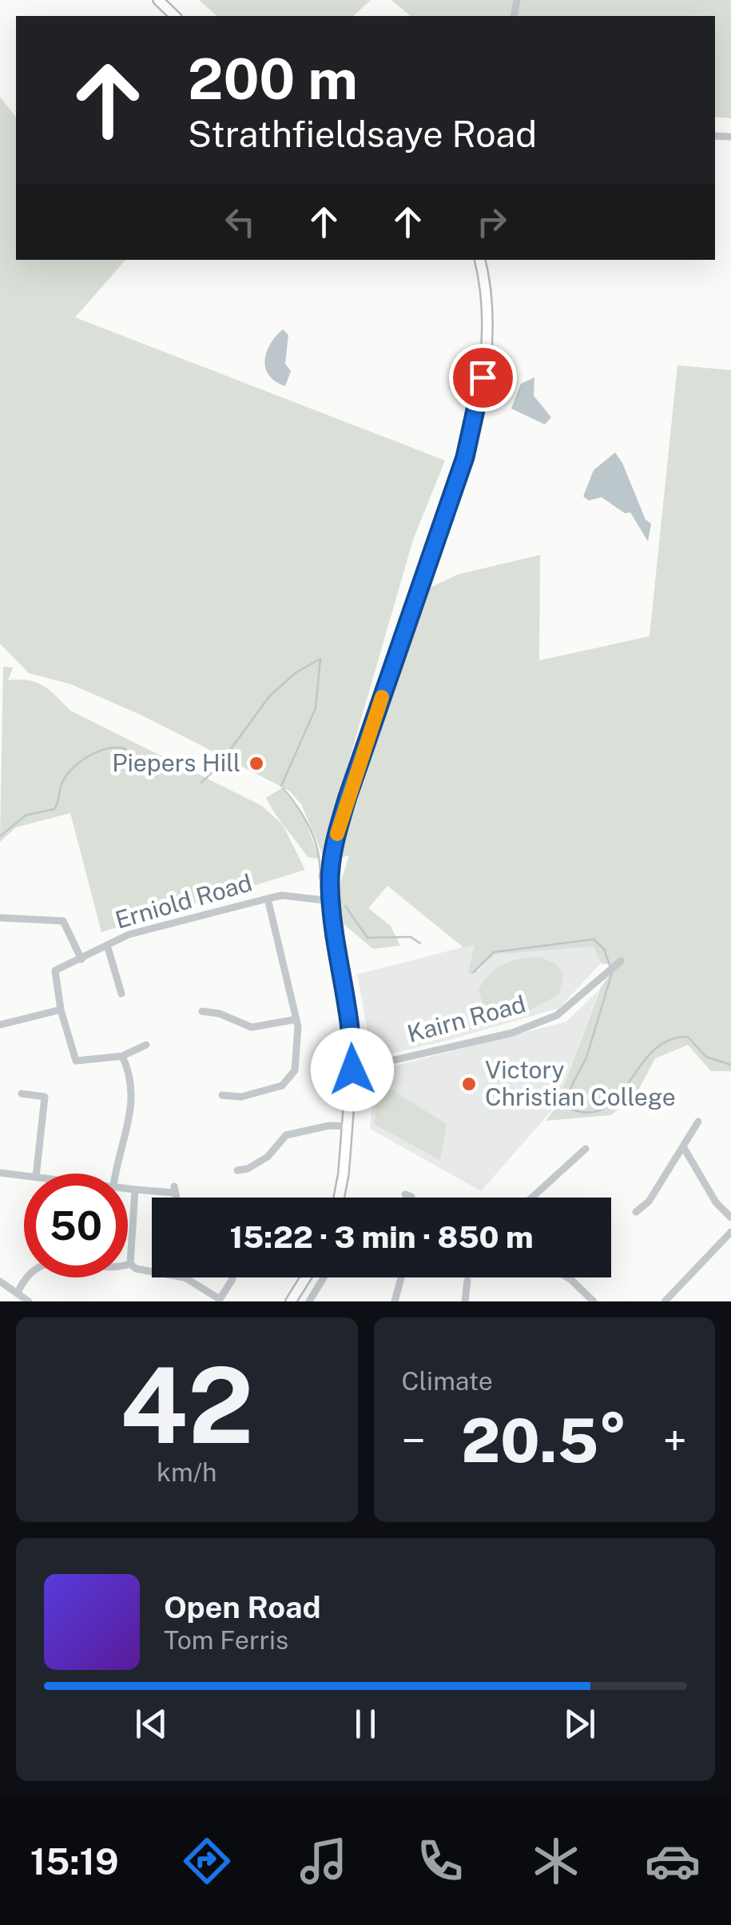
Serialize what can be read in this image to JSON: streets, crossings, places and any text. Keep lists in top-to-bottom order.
{
  "streets": {
    "street": ["Erniold Road", "Kairn Road"]
  },
  "places": ["Piepers Hill", "Victory Christian College"],
  "page": {
    "turn": ["200 m", "Strathfieldsaye Road"],
    "limit": "50",
    "trip": "15:22 · 3 min · 850 m",
    "tile": [
      ["42", "km/h"],
      "Climate"
    ],
    "heat": ["−", "20.5°", "+"],
    "song": ["Open Road", "Tom Ferris"],
    "tabs": "15:19"
  }
}
